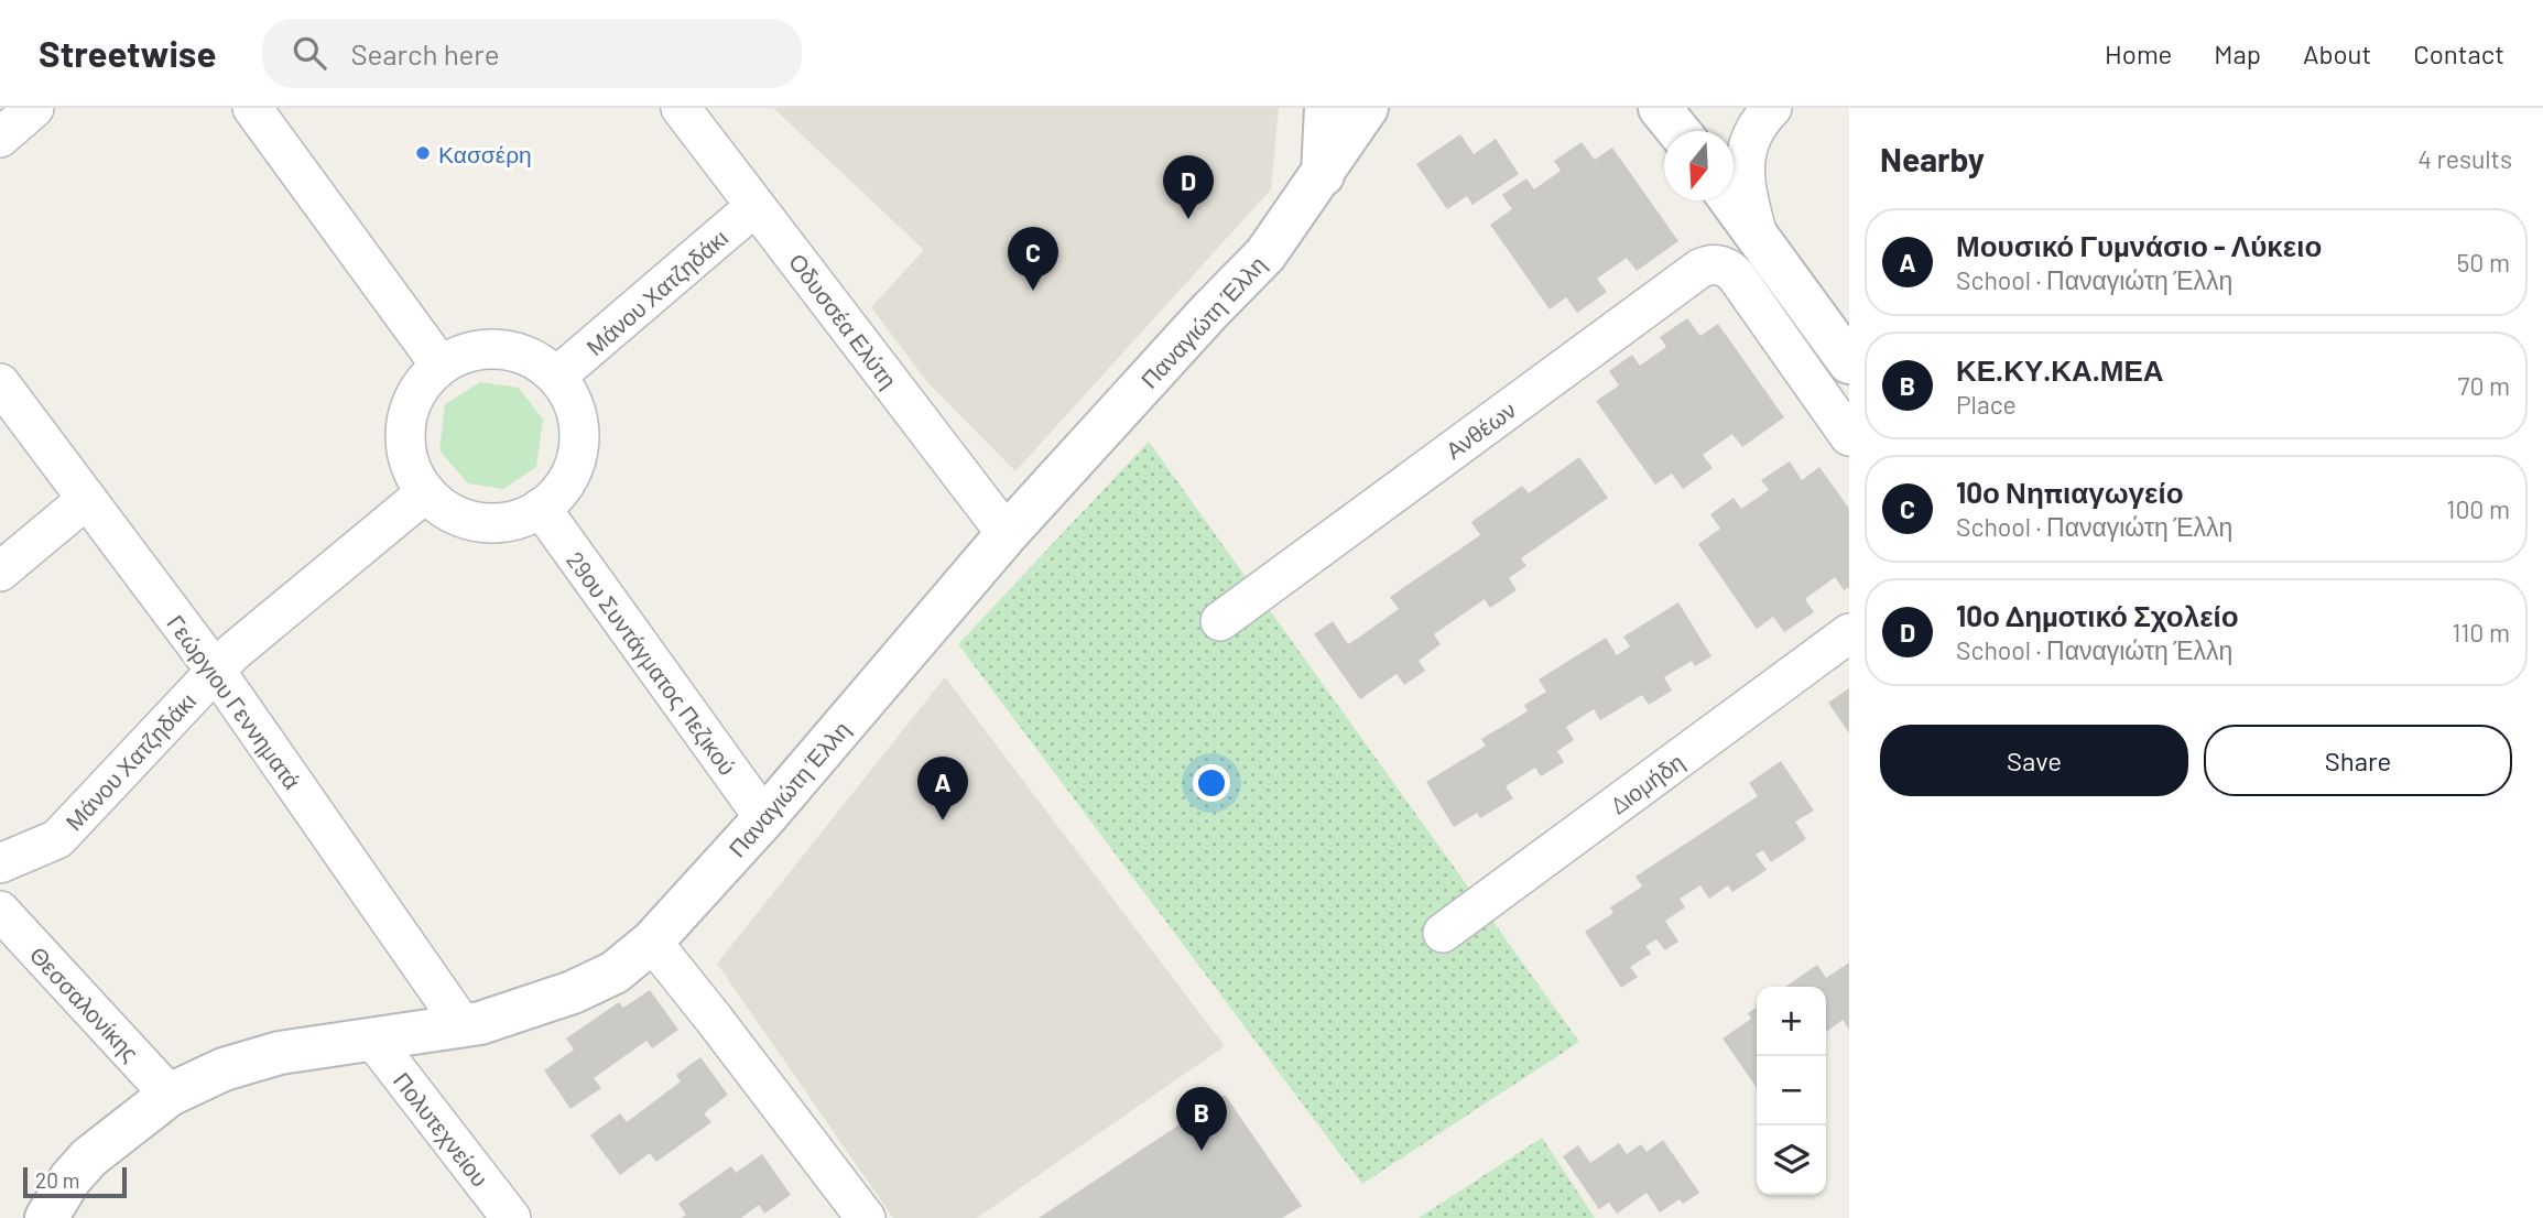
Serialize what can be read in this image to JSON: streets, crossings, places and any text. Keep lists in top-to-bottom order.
{
  "streets": {
    "street": [
      "Μάνου Χατζηδάκι",
      "Οδυσσέα Ελύτη",
      "Παναγιώτη Έλλη",
      "Ανθέων",
      "29ου Συντάγματος Πεζικού",
      "Γεώργιου Γεννηματά",
      "Διομήδη",
      "Θεσσαλονίκης",
      "Πολυτεχνείου"
    ]
  },
  "crossings": [
    ["Μάνου Χατζηδάκι", "Οδυσσέα Ελύτη"],
    ["Μάνου Χατζηδάκι", "29ου Συντάγματος Πεζικού"],
    ["Μάνου Χατζηδάκι", "Γεώργιου Γεννηματά"],
    ["Οδυσσέα Ελύτη", "Παναγιώτη Έλλη"],
    ["Παναγιώτη Έλλη", "29ου Συντάγματος Πεζικού"],
    ["Παναγιώτη Έλλη", "Γεώργιου Γεννηματά"],
    ["Παναγιώτη Έλλη", "Θεσσαλονίκης"],
    ["Παναγιώτη Έλλη", "Πολυτεχνείου"]
  ],
  "places": ["Κασσέρη"],
  "scale_bar": "20 m",
  "north": "bottom",
  "page": {
    "header": "Streetwise",
    "search": "Search here",
    "nav": [
      "Home",
      "Map",
      "About",
      "Contact"
    ],
    "heading": ["Nearby", "4 results"],
    "pins": [
      "D",
      "C",
      "A",
      "B"
    ],
    "list": [
      {
        "mark": "A",
        "name": "Μουσικό Γυμνάσιο - Λύκειο",
        "note": "School · Παναγιώτη Έλλη",
        "value": "50 m"
      },
      {
        "mark": "B",
        "name": "ΚΕ.ΚΥ.ΚΑ.ΜΕΑ",
        "note": "Place",
        "value": "70 m"
      },
      {
        "mark": "C",
        "name": "10ο Νηπιαγωγείο",
        "note": "School · Παναγιώτη Έλλη",
        "value": "100 m"
      },
      {
        "mark": "D",
        "name": "10ο Δημοτικό Σχολείο",
        "note": "School · Παναγιώτη Έλλη",
        "value": "110 m"
      }
    ],
    "buttons": ["Save", "Share"],
    "map_buttons": ["+", "−"],
    "scale": "20 m"
  }
}
